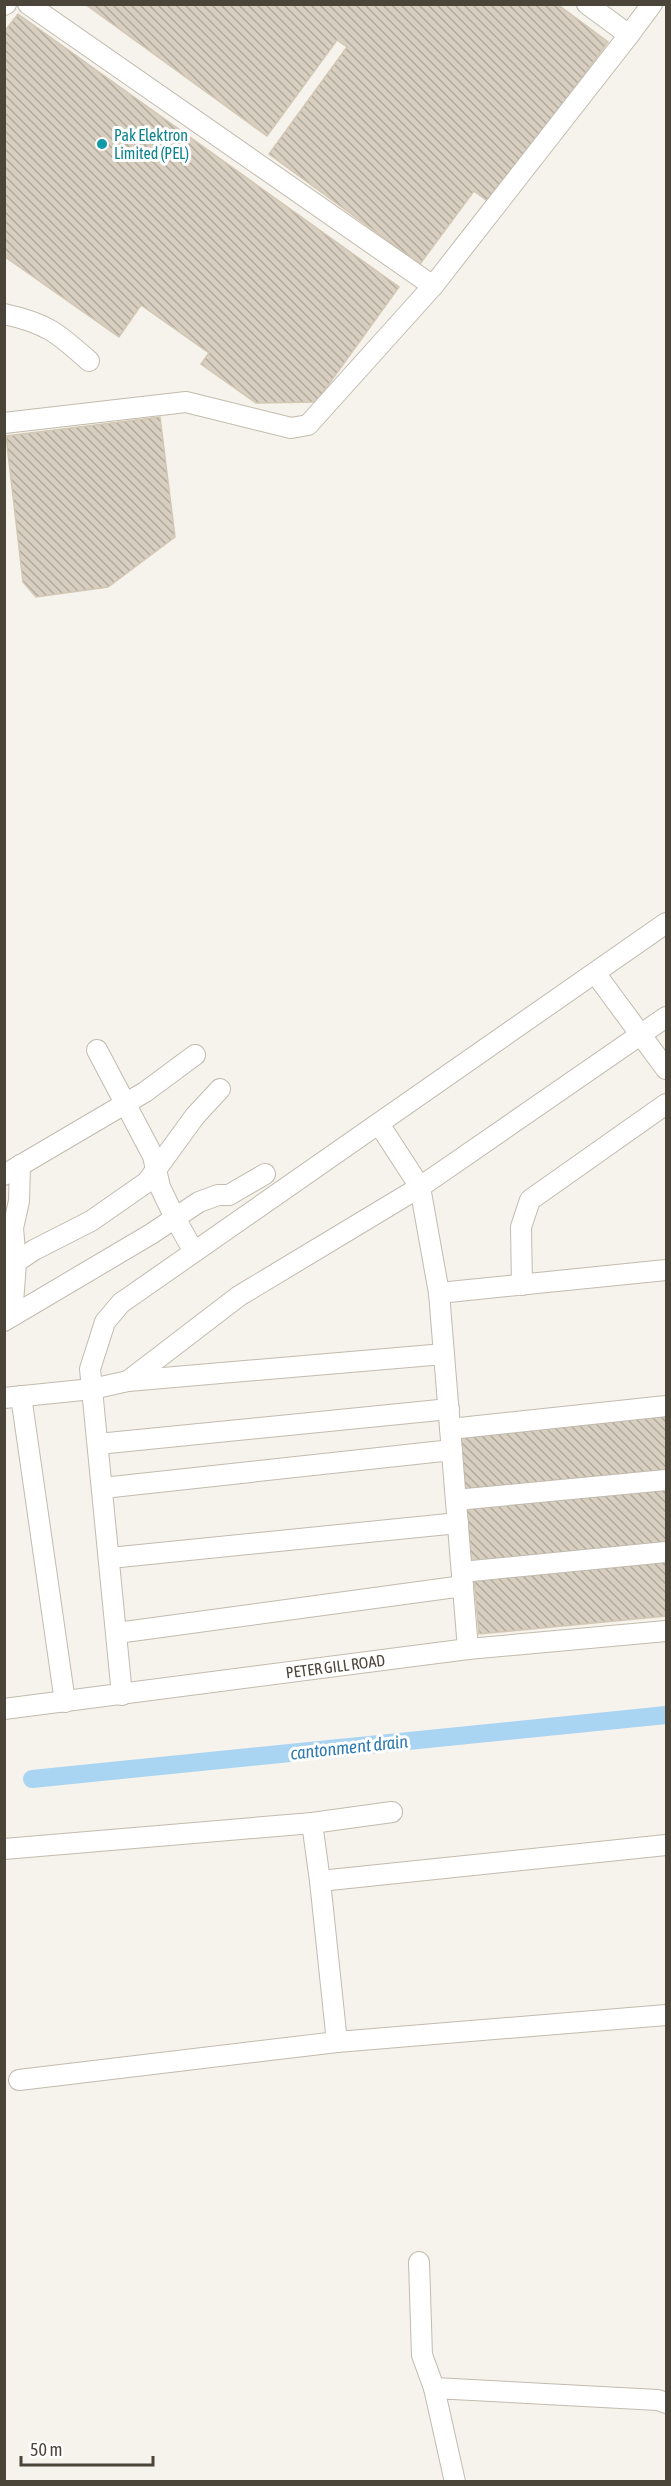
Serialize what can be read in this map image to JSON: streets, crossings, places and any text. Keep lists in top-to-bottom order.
{
  "streets": {
    "street": ["PETER GILL ROAD"]
  },
  "water": ["cantonment drain"],
  "places": ["Pak Elektron Limited (PEL)"],
  "scale_bar": "50 m"
}
